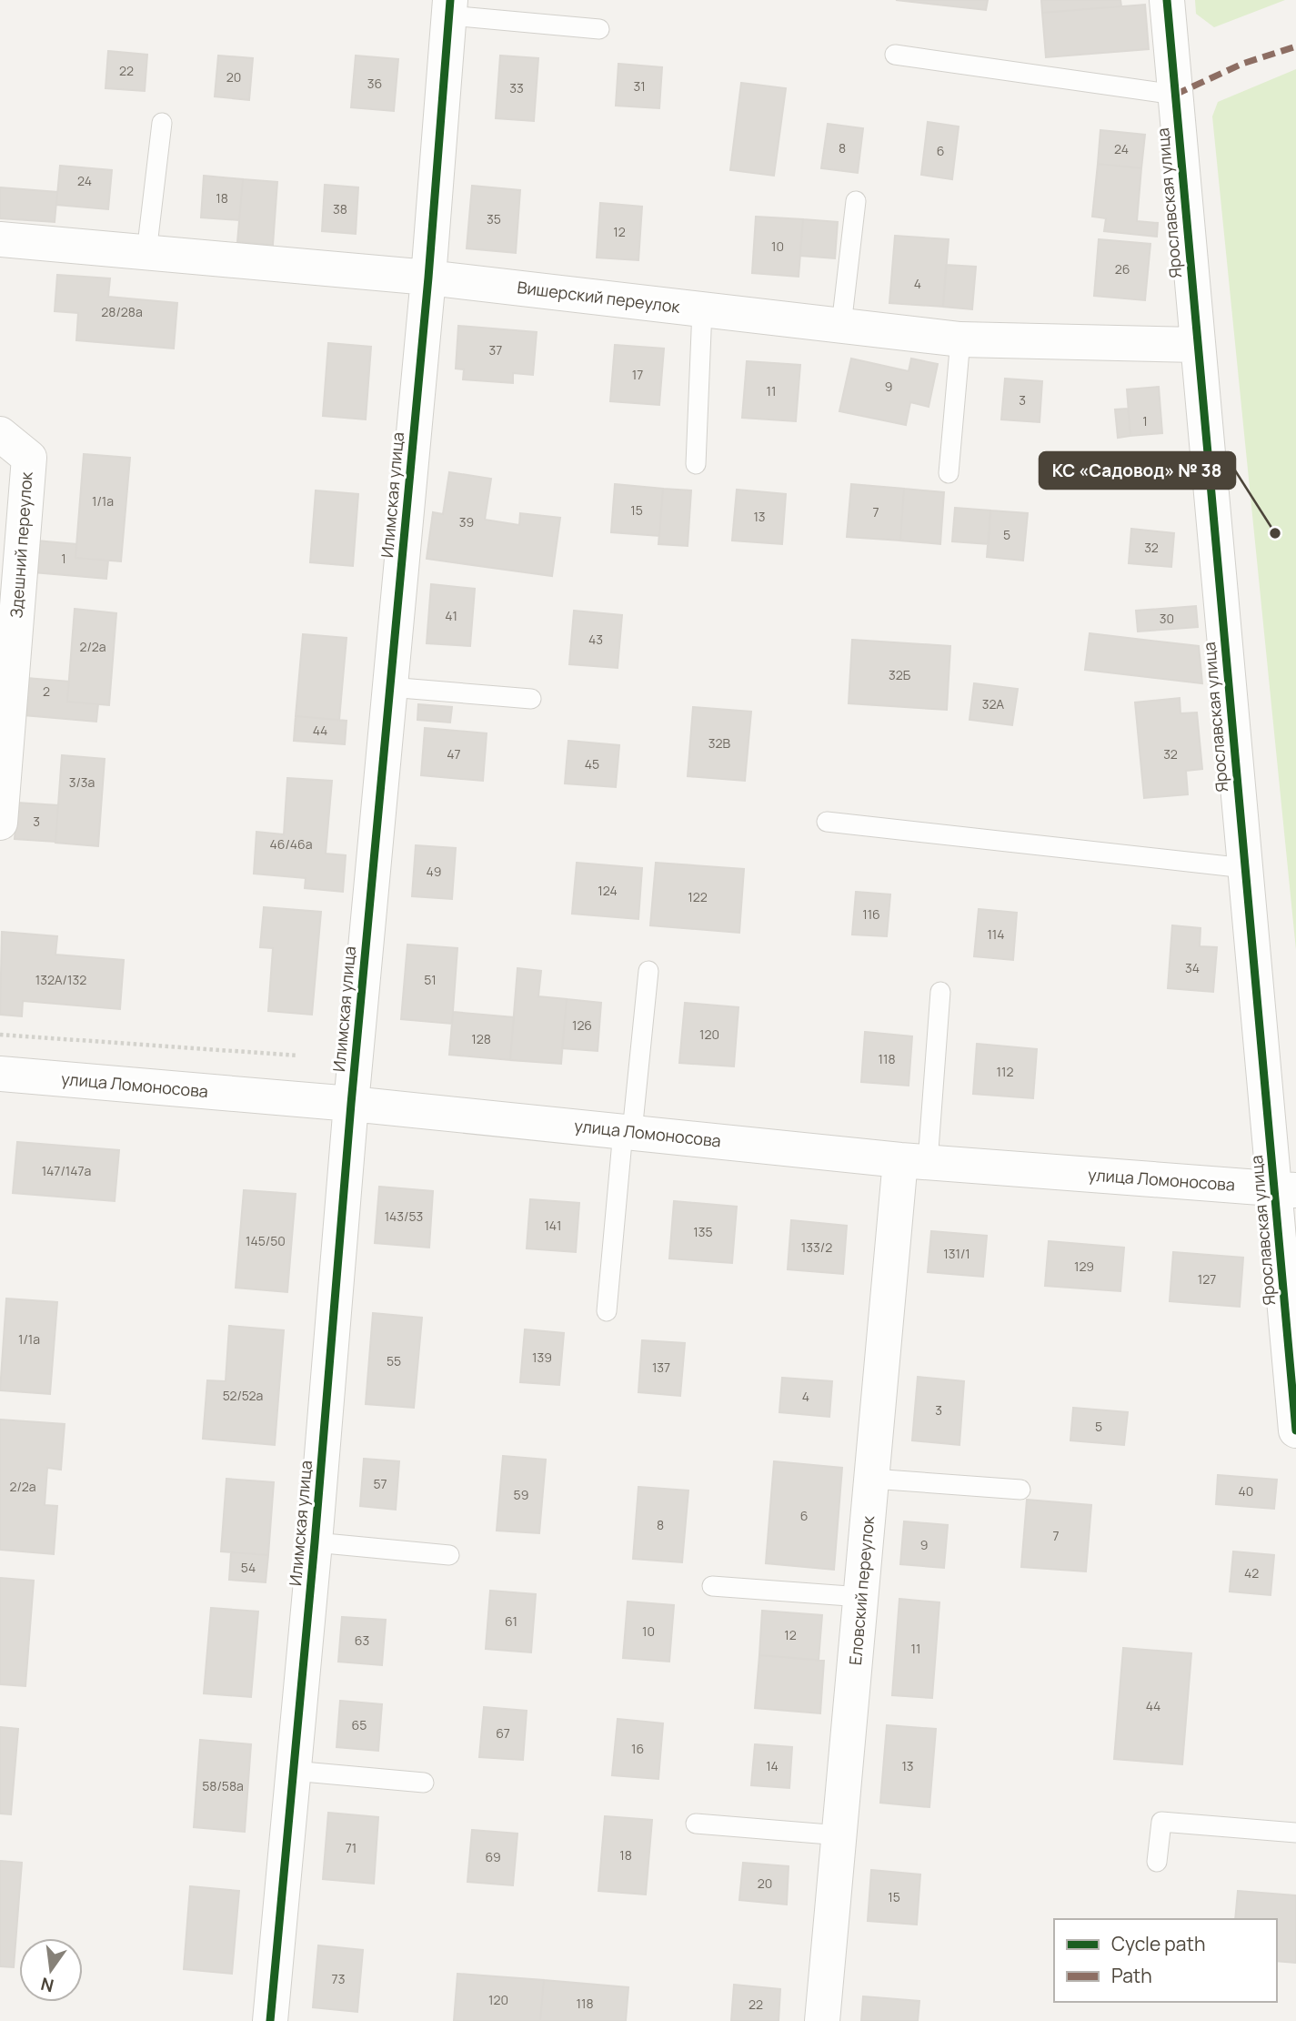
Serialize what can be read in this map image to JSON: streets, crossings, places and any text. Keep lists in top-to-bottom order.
{
  "streets": {
    "street": [
      "Ярославская улица",
      "Вишерский переулок",
      "Илимская улица",
      "Здешний переулок",
      "улица Ломоносова",
      "Еловский переулок"
    ]
  },
  "crossings": [
    ["Ярославская улица", "Вишерский переулок"],
    ["Ярославская улица", "улица Ломоносова"],
    ["Вишерский переулок", "Илимская улица"],
    ["Илимская улица", "улица Ломоносова"],
    ["улица Ломоносова", "Еловский переулок"]
  ],
  "places": ["КС «Садовод» № 38"],
  "house_numbers": [
    "22",
    "20",
    "36",
    "31",
    "33",
    "8",
    "24",
    "6",
    "24",
    "18",
    "38",
    "35",
    "12",
    "10",
    "26",
    "4",
    "28/28а",
    "37",
    "17",
    "9",
    "11",
    "3",
    "1",
    "1/1а",
    "15",
    "7",
    "13",
    "39",
    "5",
    "32",
    "1",
    "41",
    "30",
    "43",
    "2/2а",
    "32Б",
    "2",
    "32А",
    "44",
    "32В",
    "47",
    "32",
    "45",
    "3/3а",
    "3",
    "46/46а",
    "49",
    "124",
    "122",
    "116",
    "114",
    "34",
    "132А/132",
    "51",
    "126",
    "120",
    "128",
    "118",
    "112",
    "147/147а",
    "143/53",
    "141",
    "135",
    "145/50",
    "133/2",
    "131/1",
    "129",
    "127",
    "1/1а",
    "139",
    "55",
    "137",
    "52/52а",
    "4",
    "3",
    "5",
    "57",
    "2/2а",
    "40",
    "59",
    "6",
    "8",
    "7",
    "9",
    "54",
    "42",
    "61",
    "10",
    "12",
    "63",
    "11",
    "44",
    "65",
    "67",
    "16",
    "14",
    "13",
    "58/58а",
    "71",
    "18",
    "69",
    "20",
    "15",
    "73",
    "120",
    "118",
    "22"
  ],
  "legend": ["Cycle path", "Path"],
  "north": "bottom"
}
